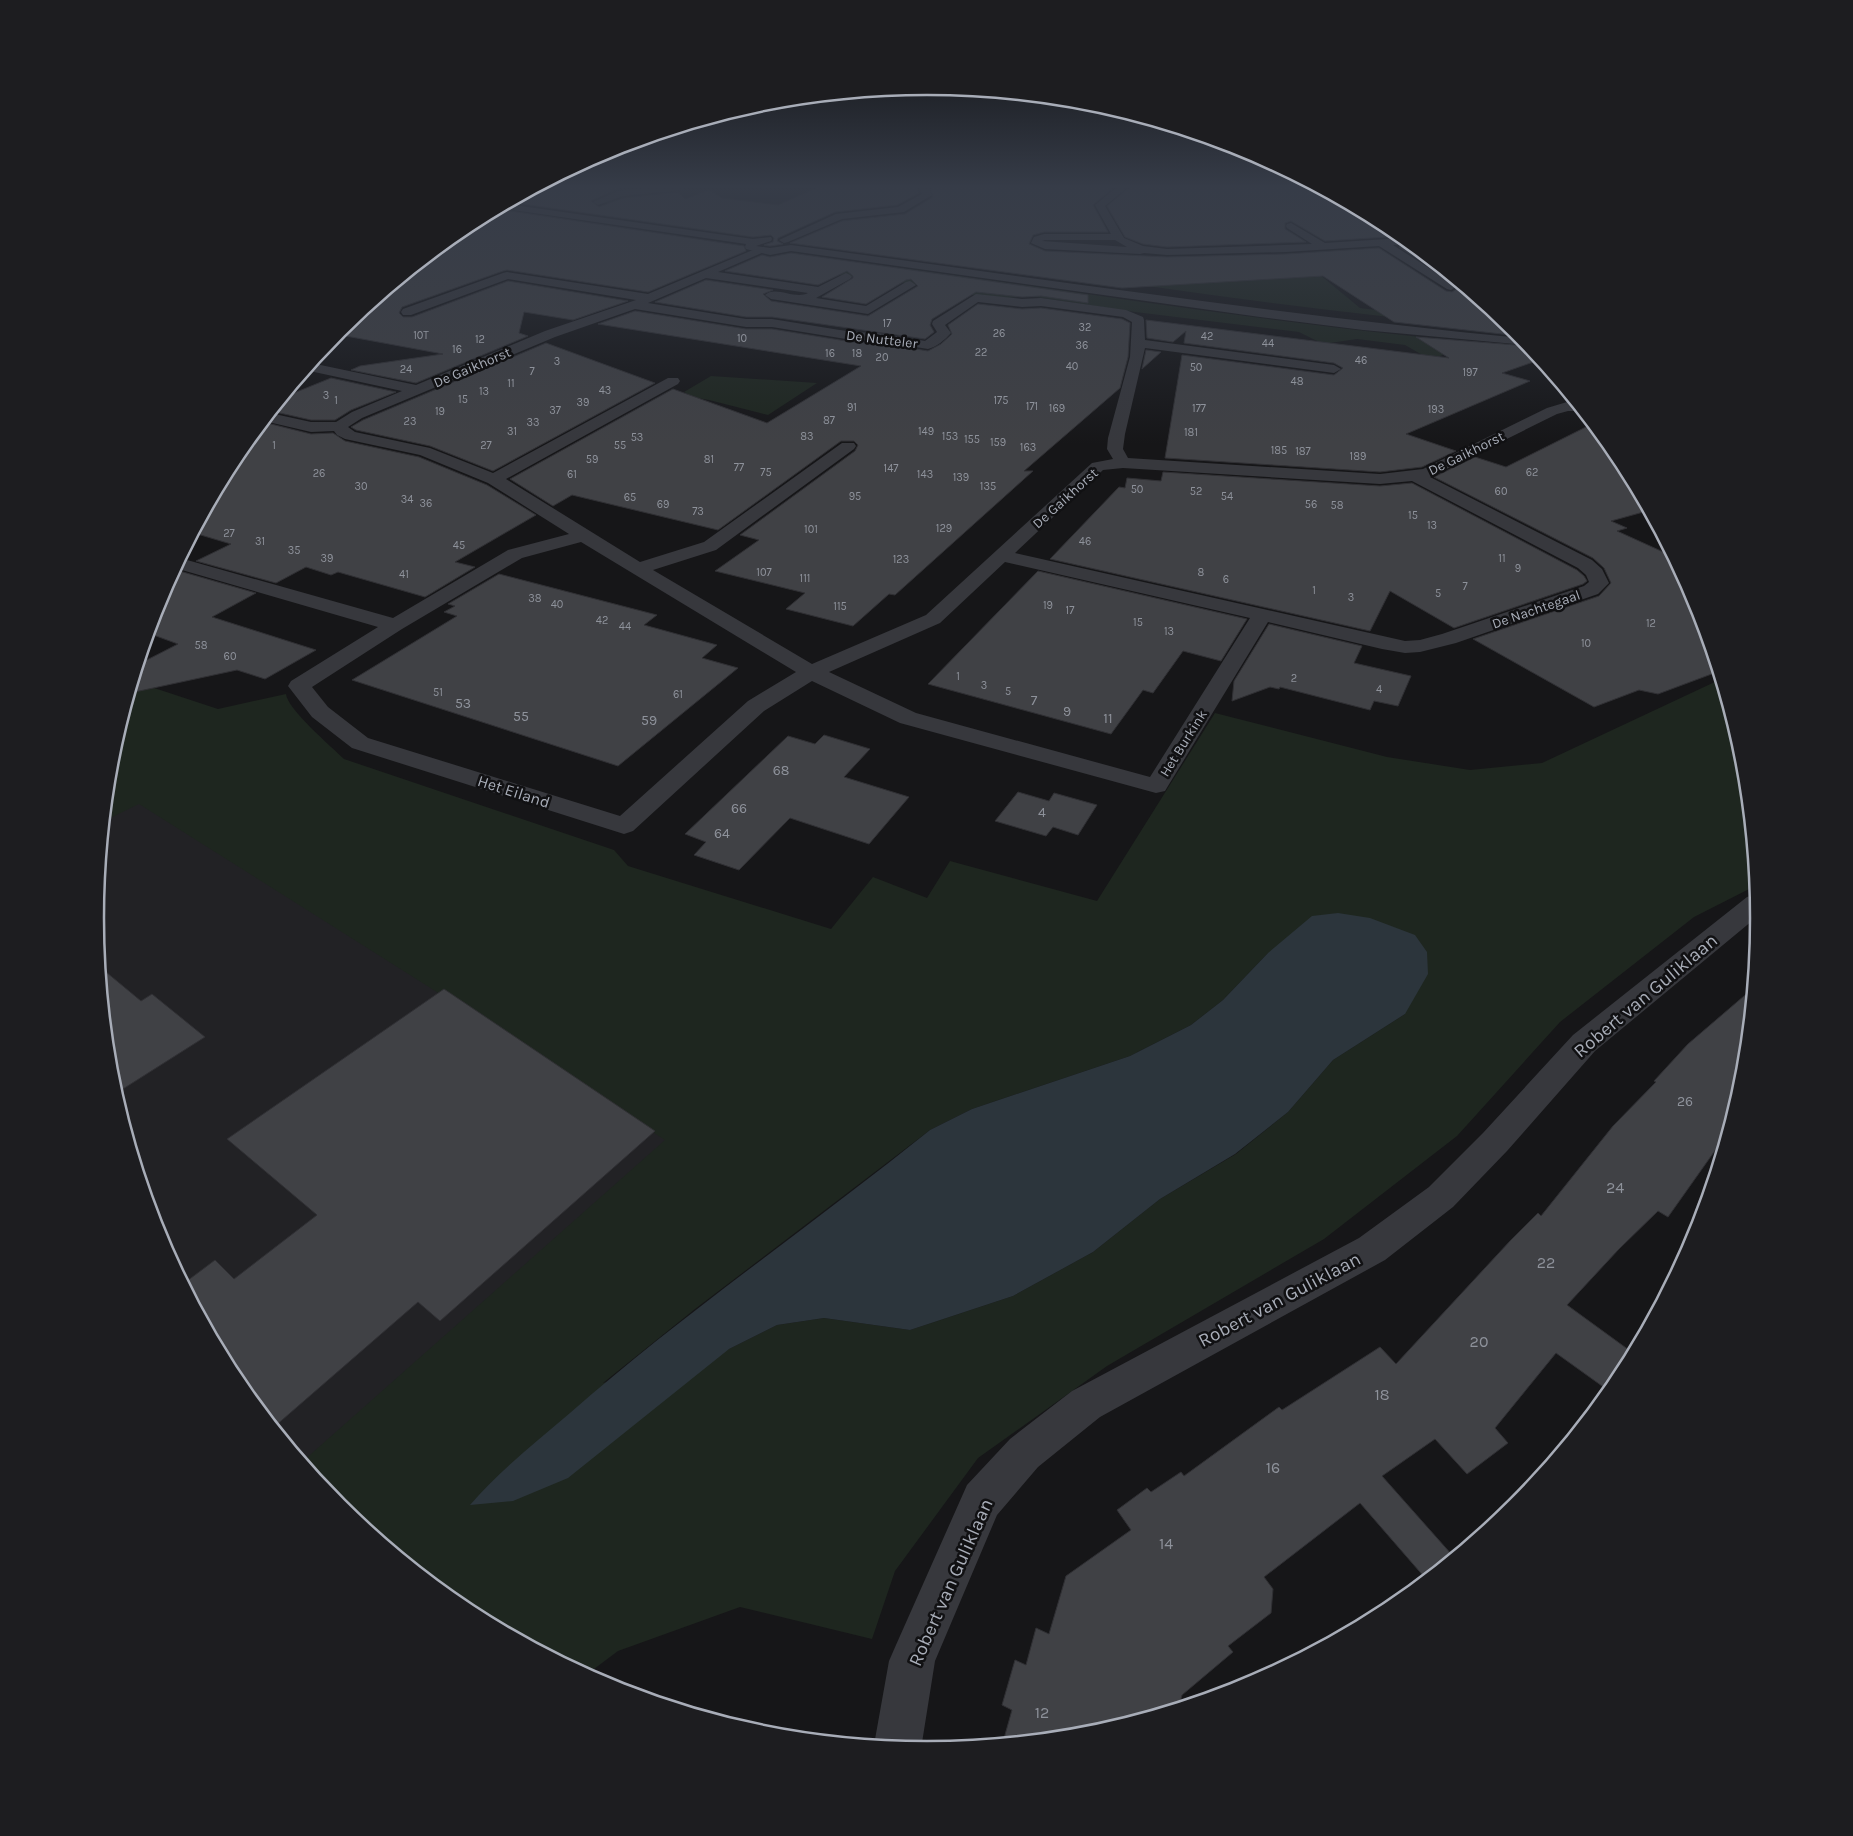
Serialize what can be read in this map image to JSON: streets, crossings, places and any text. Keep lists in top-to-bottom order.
{
  "streets": {
    "street": [
      "De Nutteler",
      "De Gaikhorst",
      "De Nachtegaal",
      "Het Burkink",
      "Het Eiland",
      "Robert van Guliklaan"
    ]
  },
  "crossings": [
    ["De Nutteler", "De Gaikhorst"],
    ["De Gaikhorst", "De Nachtegaal"],
    ["De Gaikhorst", "Het Burkink"],
    ["De Gaikhorst", "Het Eiland"],
    ["De Nachtegaal", "Het Burkink"],
    ["Het Burkink", "Het Eiland"]
  ],
  "house_numbers": [
    "17",
    "32",
    "26",
    "10T",
    "42",
    "10",
    "12",
    "44",
    "36",
    "16",
    "22",
    "16",
    "18",
    "20",
    "46",
    "3",
    "40",
    "50",
    "24",
    "7",
    "197",
    "48",
    "11",
    "43",
    "13",
    "3",
    "15",
    "1",
    "175",
    "39",
    "171",
    "91",
    "169",
    "177",
    "193",
    "37",
    "19",
    "87",
    "23",
    "33",
    "31",
    "149",
    "181",
    "83",
    "153",
    "53",
    "155",
    "159",
    "1",
    "27",
    "55",
    "163",
    "185",
    "187",
    "189",
    "59",
    "81",
    "77",
    "147",
    "75",
    "62",
    "26",
    "61",
    "143",
    "139",
    "30",
    "135",
    "50",
    "52",
    "60",
    "95",
    "54",
    "65",
    "34",
    "36",
    "69",
    "56",
    "58",
    "73",
    "15",
    "13",
    "129",
    "101",
    "27",
    "31",
    "46",
    "45",
    "35",
    "39",
    "11",
    "123",
    "9",
    "107",
    "8",
    "41",
    "111",
    "6",
    "7",
    "1",
    "5",
    "3",
    "38",
    "40",
    "19",
    "115",
    "17",
    "42",
    "15",
    "12",
    "44",
    "13",
    "10",
    "58",
    "60",
    "1",
    "2",
    "3",
    "4",
    "5",
    "51",
    "61",
    "7",
    "53",
    "9",
    "55",
    "11",
    "59",
    "68",
    "66",
    "4",
    "64",
    "26",
    "24",
    "22",
    "20",
    "18",
    "16",
    "14",
    "12"
  ]
}
